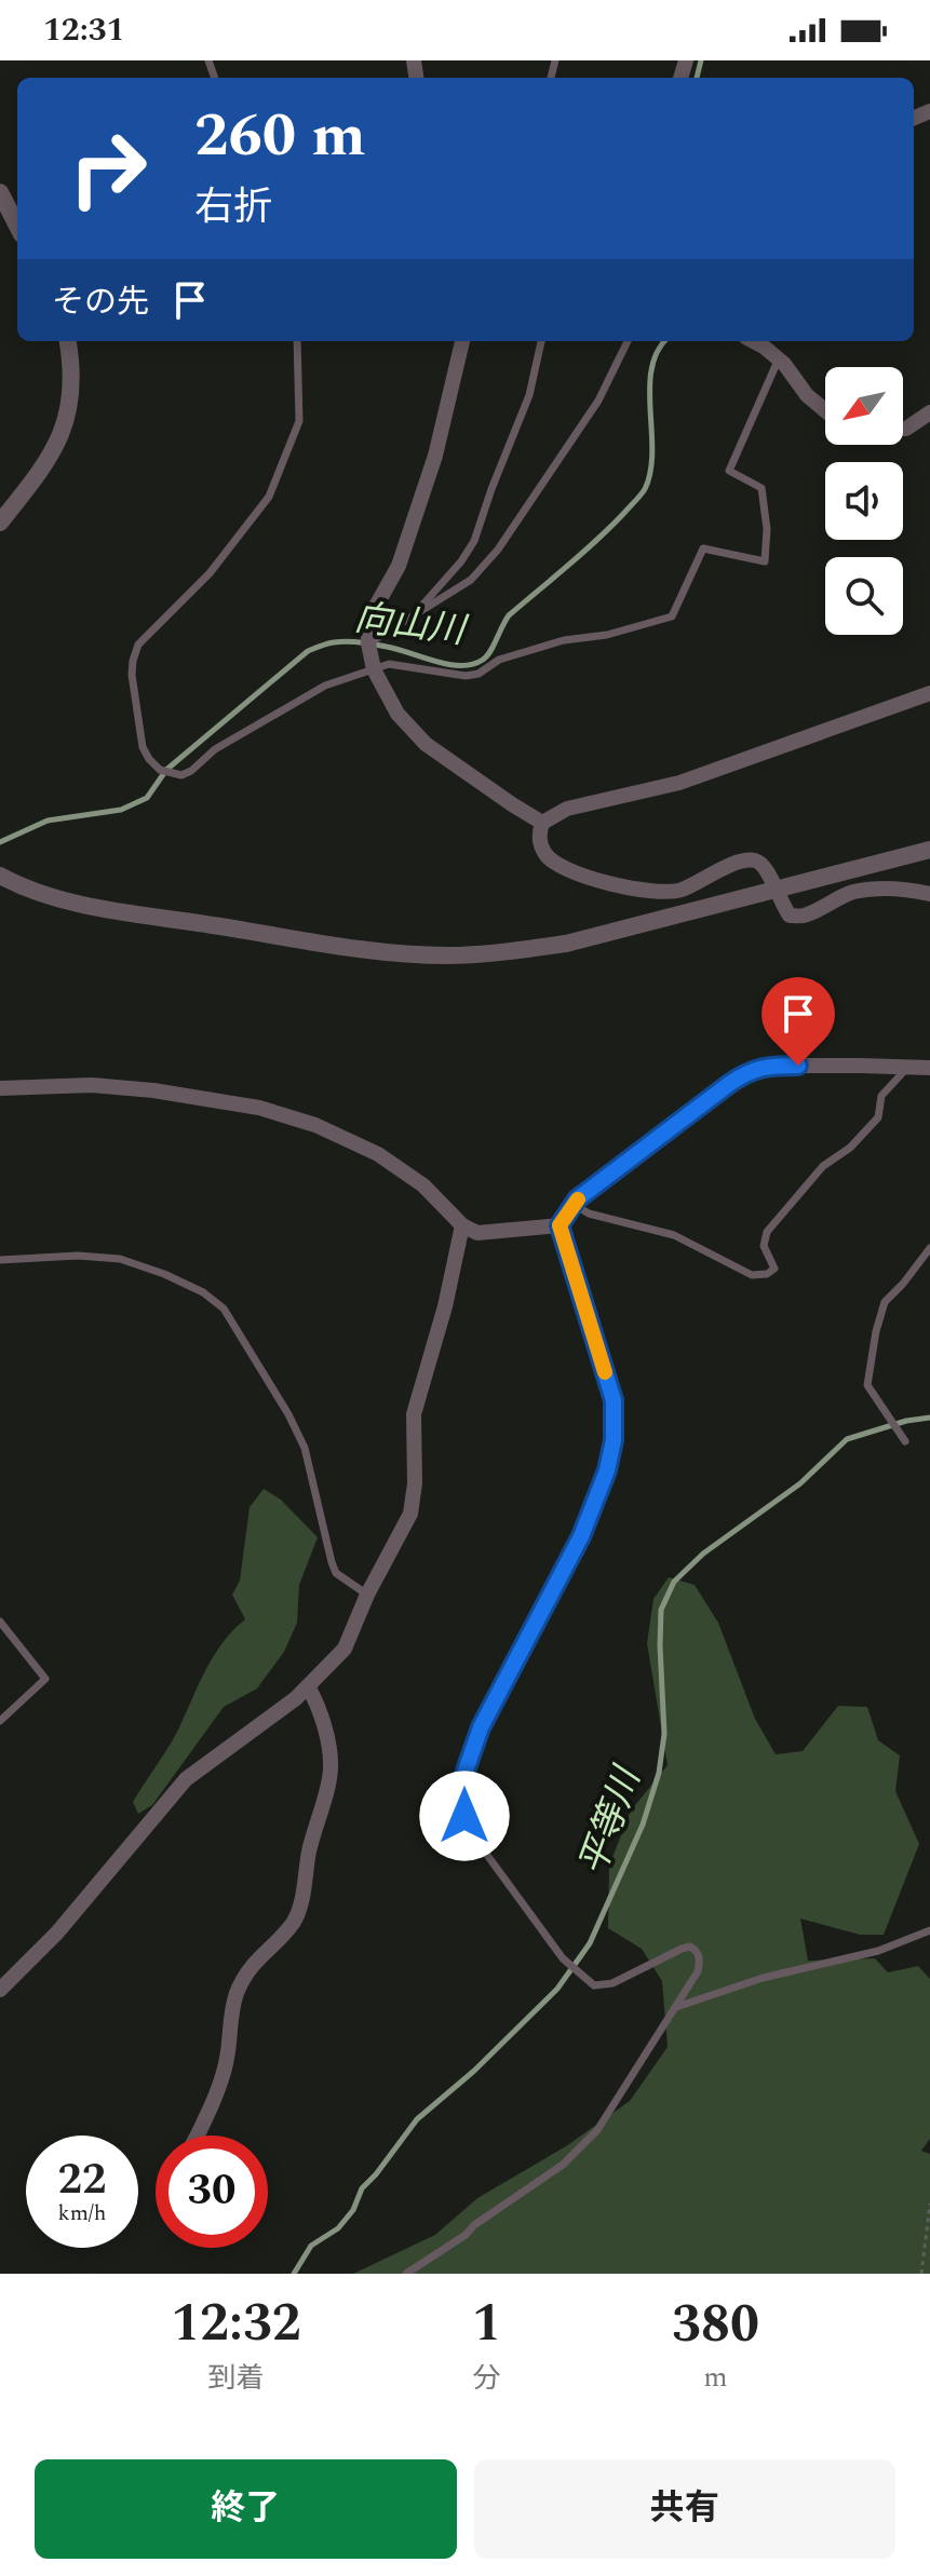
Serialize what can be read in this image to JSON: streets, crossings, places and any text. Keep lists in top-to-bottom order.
{
  "water": ["向山川", "平等川"],
  "north": "bottom left",
  "page": {
    "status": "12:31",
    "turn": ["260 m", "右折"],
    "then": "その先",
    "speed": "22 km/h",
    "limit": "30",
    "eta": [
      "12:32",
      "到着",
      "1",
      "分",
      "380",
      "m"
    ],
    "buttons": ["終了", "共有"]
  }
}
